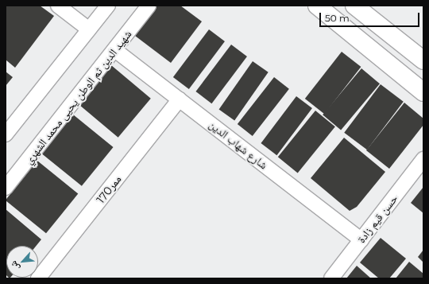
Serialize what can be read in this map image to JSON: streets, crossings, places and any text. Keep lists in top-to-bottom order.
{
  "streets": {
    "street": [
      "شهيد الدين ثم الوطن يحيى محمد الشهري",
      "شارع شهاب الدين",
      "ممر170",
      "حسن قيم زادة"
    ]
  },
  "crossings": [
    ["شهيد الدين ثم الوطن يحيى محمد الشهري", "شارع شهاب الدين"],
    ["شارع شهاب الدين", "ممر170"],
    ["شارع شهاب الدين", "حسن قيم زادة"]
  ],
  "scale_bar": "50 m",
  "north": "bottom left"
}
